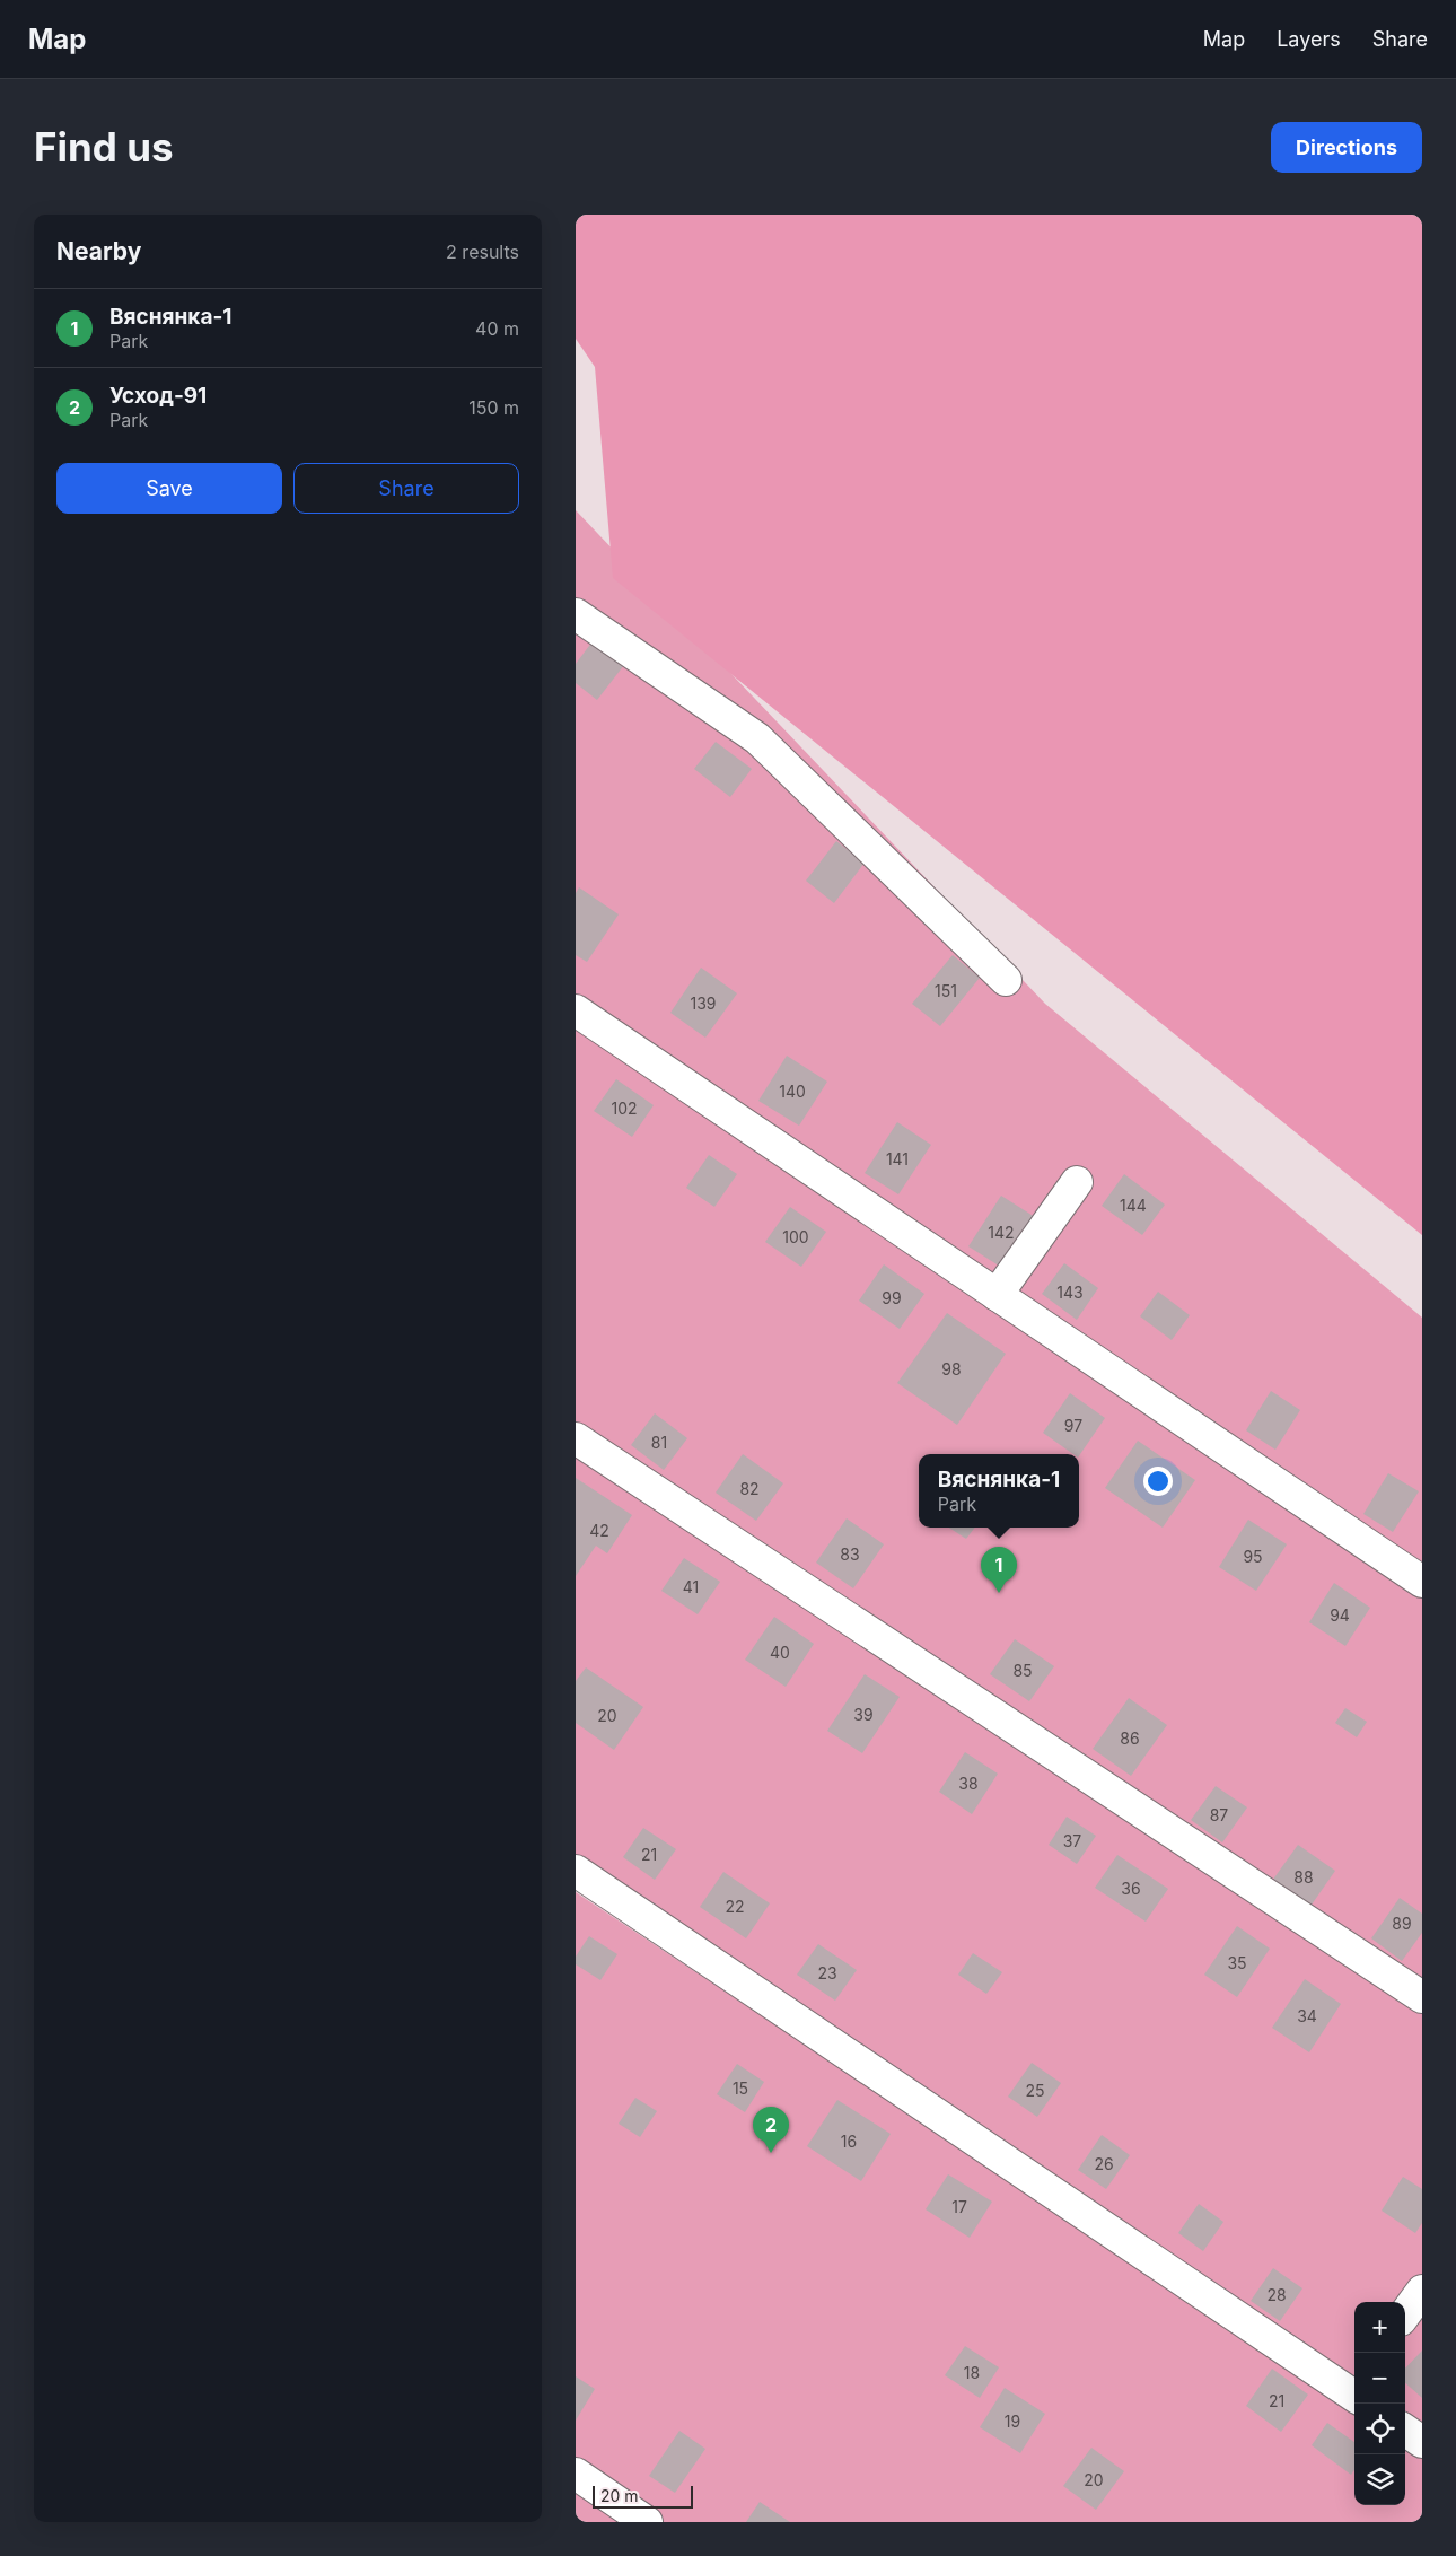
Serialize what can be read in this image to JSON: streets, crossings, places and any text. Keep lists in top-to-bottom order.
{
  "house_numbers": [
    "151",
    "139",
    "140",
    "102",
    "141",
    "144",
    "142",
    "100",
    "143",
    "99",
    "98",
    "97",
    "81",
    "82",
    "42",
    "83",
    "95",
    "41",
    "94",
    "40",
    "85",
    "39",
    "20",
    "86",
    "38",
    "87",
    "37",
    "21",
    "88",
    "36",
    "22",
    "89",
    "35",
    "23",
    "34",
    "15",
    "25",
    "16",
    "26",
    "17",
    "28",
    "18",
    "21",
    "19",
    "20"
  ],
  "scale_bar": "20 m",
  "page": {
    "header": "Map",
    "nav": ["Map", "Layers", "Share"],
    "buttons": [
      "Directions",
      ["Save", "Share"]
    ],
    "title": "Find us",
    "heading": ["Nearby", "2 results"],
    "list": [
      {
        "mark": "1",
        "name": "Вяснянка-1",
        "note": "Park",
        "value": "40 m"
      },
      {
        "mark": "2",
        "name": "Усход-91",
        "note": "Park",
        "value": "150 m"
      }
    ],
    "popup": ["Вяснянка-1", "Park"],
    "pins": ["1", "2"],
    "map_buttons": ["+", "−"],
    "scale": "20 m"
  }
}
